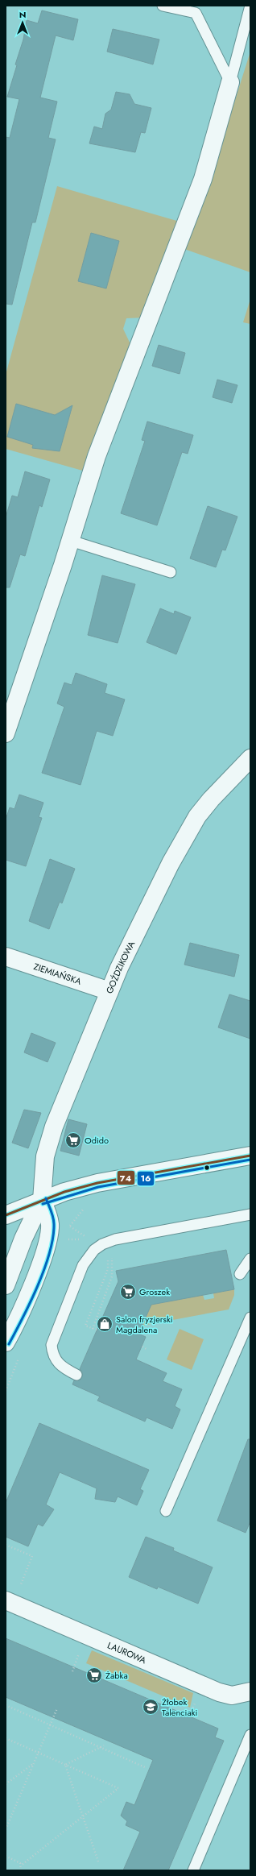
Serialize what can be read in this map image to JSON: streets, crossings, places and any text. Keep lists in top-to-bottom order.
{
  "streets": {
    "street": ["GOŹDZIKOWA", "ZIEMIAŃSKA", "LAUROWA"]
  },
  "crossings": [
    ["GOŹDZIKOWA", "ZIEMIAŃSKA"]
  ],
  "places": {
    "supermarket": ["Odido", "Groszek", "Żabka"],
    "shop": ["Salon fryzjerski Magdalena"],
    "school or university": ["Żłobek Talenciaki"]
  },
  "lines": ["transit line 74", "transit line 16"],
  "north": "top"
}
